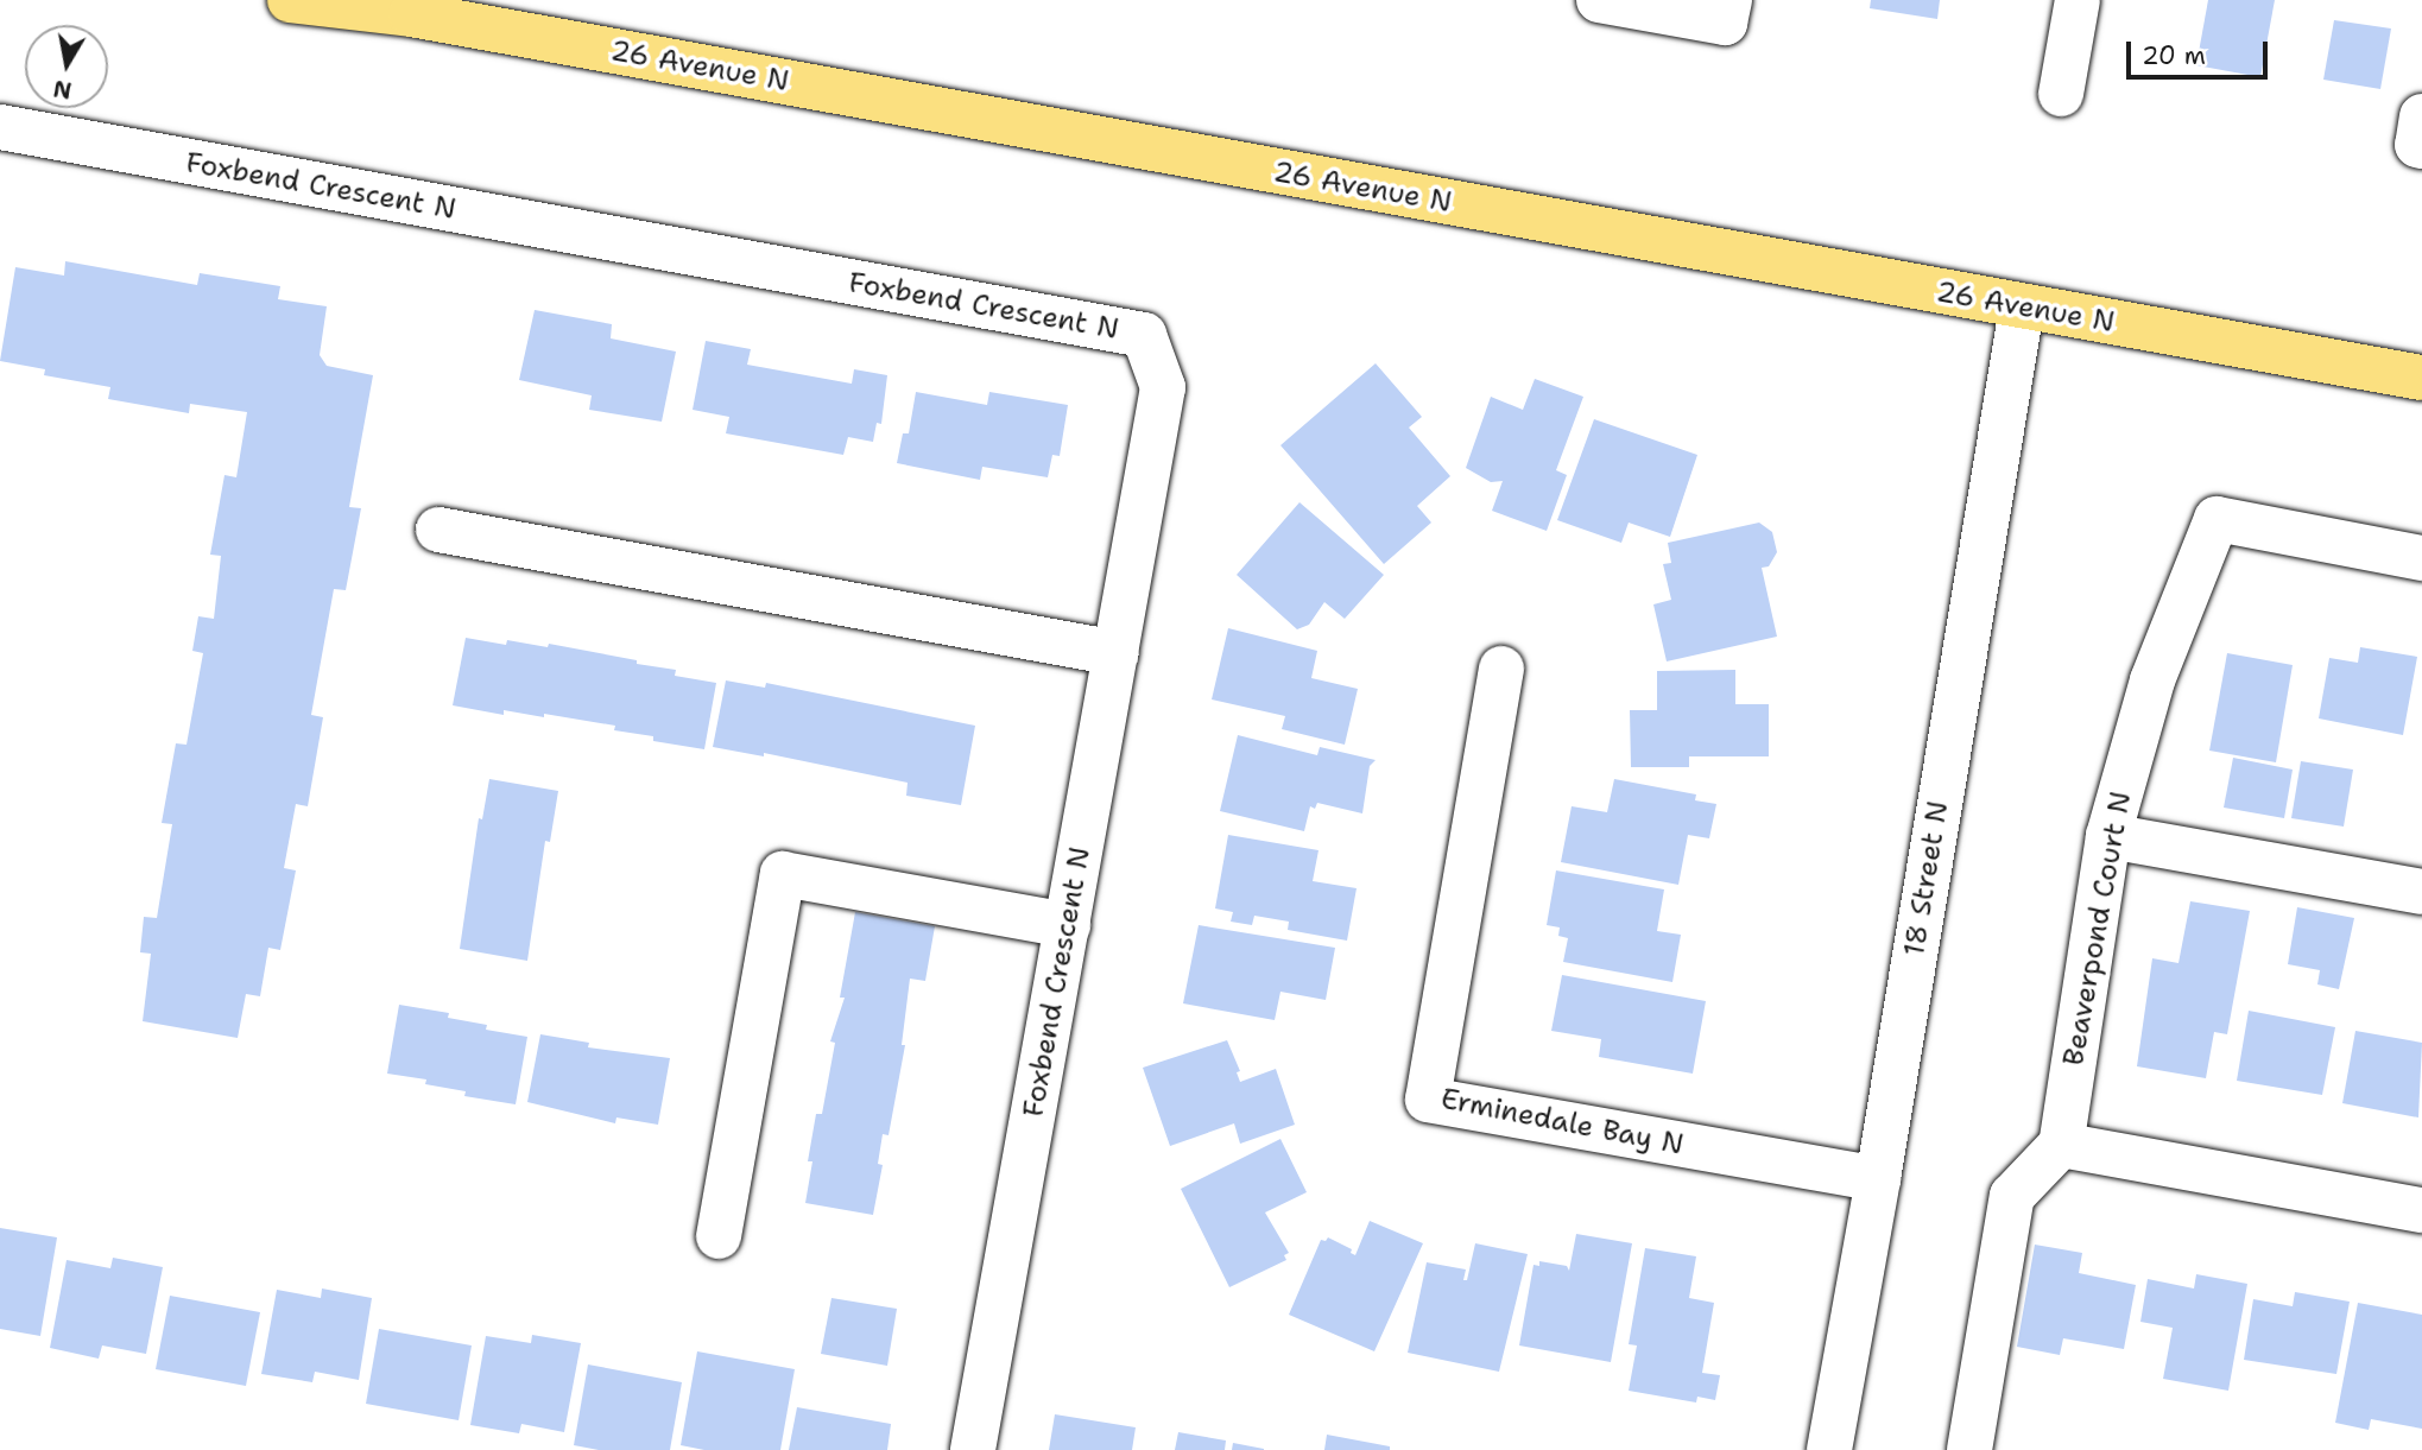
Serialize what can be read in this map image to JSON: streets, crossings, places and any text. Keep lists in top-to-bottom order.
{
  "streets": {
    "main road": ["26 Avenue N"],
    "street": [
      "Foxbend Crescent N",
      "18 Street N",
      "Beaverpond Court N",
      "Erminedale Bay N"
    ]
  },
  "crossings": [
    ["26 Avenue N", "18 Street N"],
    ["18 Street N", "Erminedale Bay N"]
  ],
  "scale_bar": "20 m",
  "north": "bottom"
}
